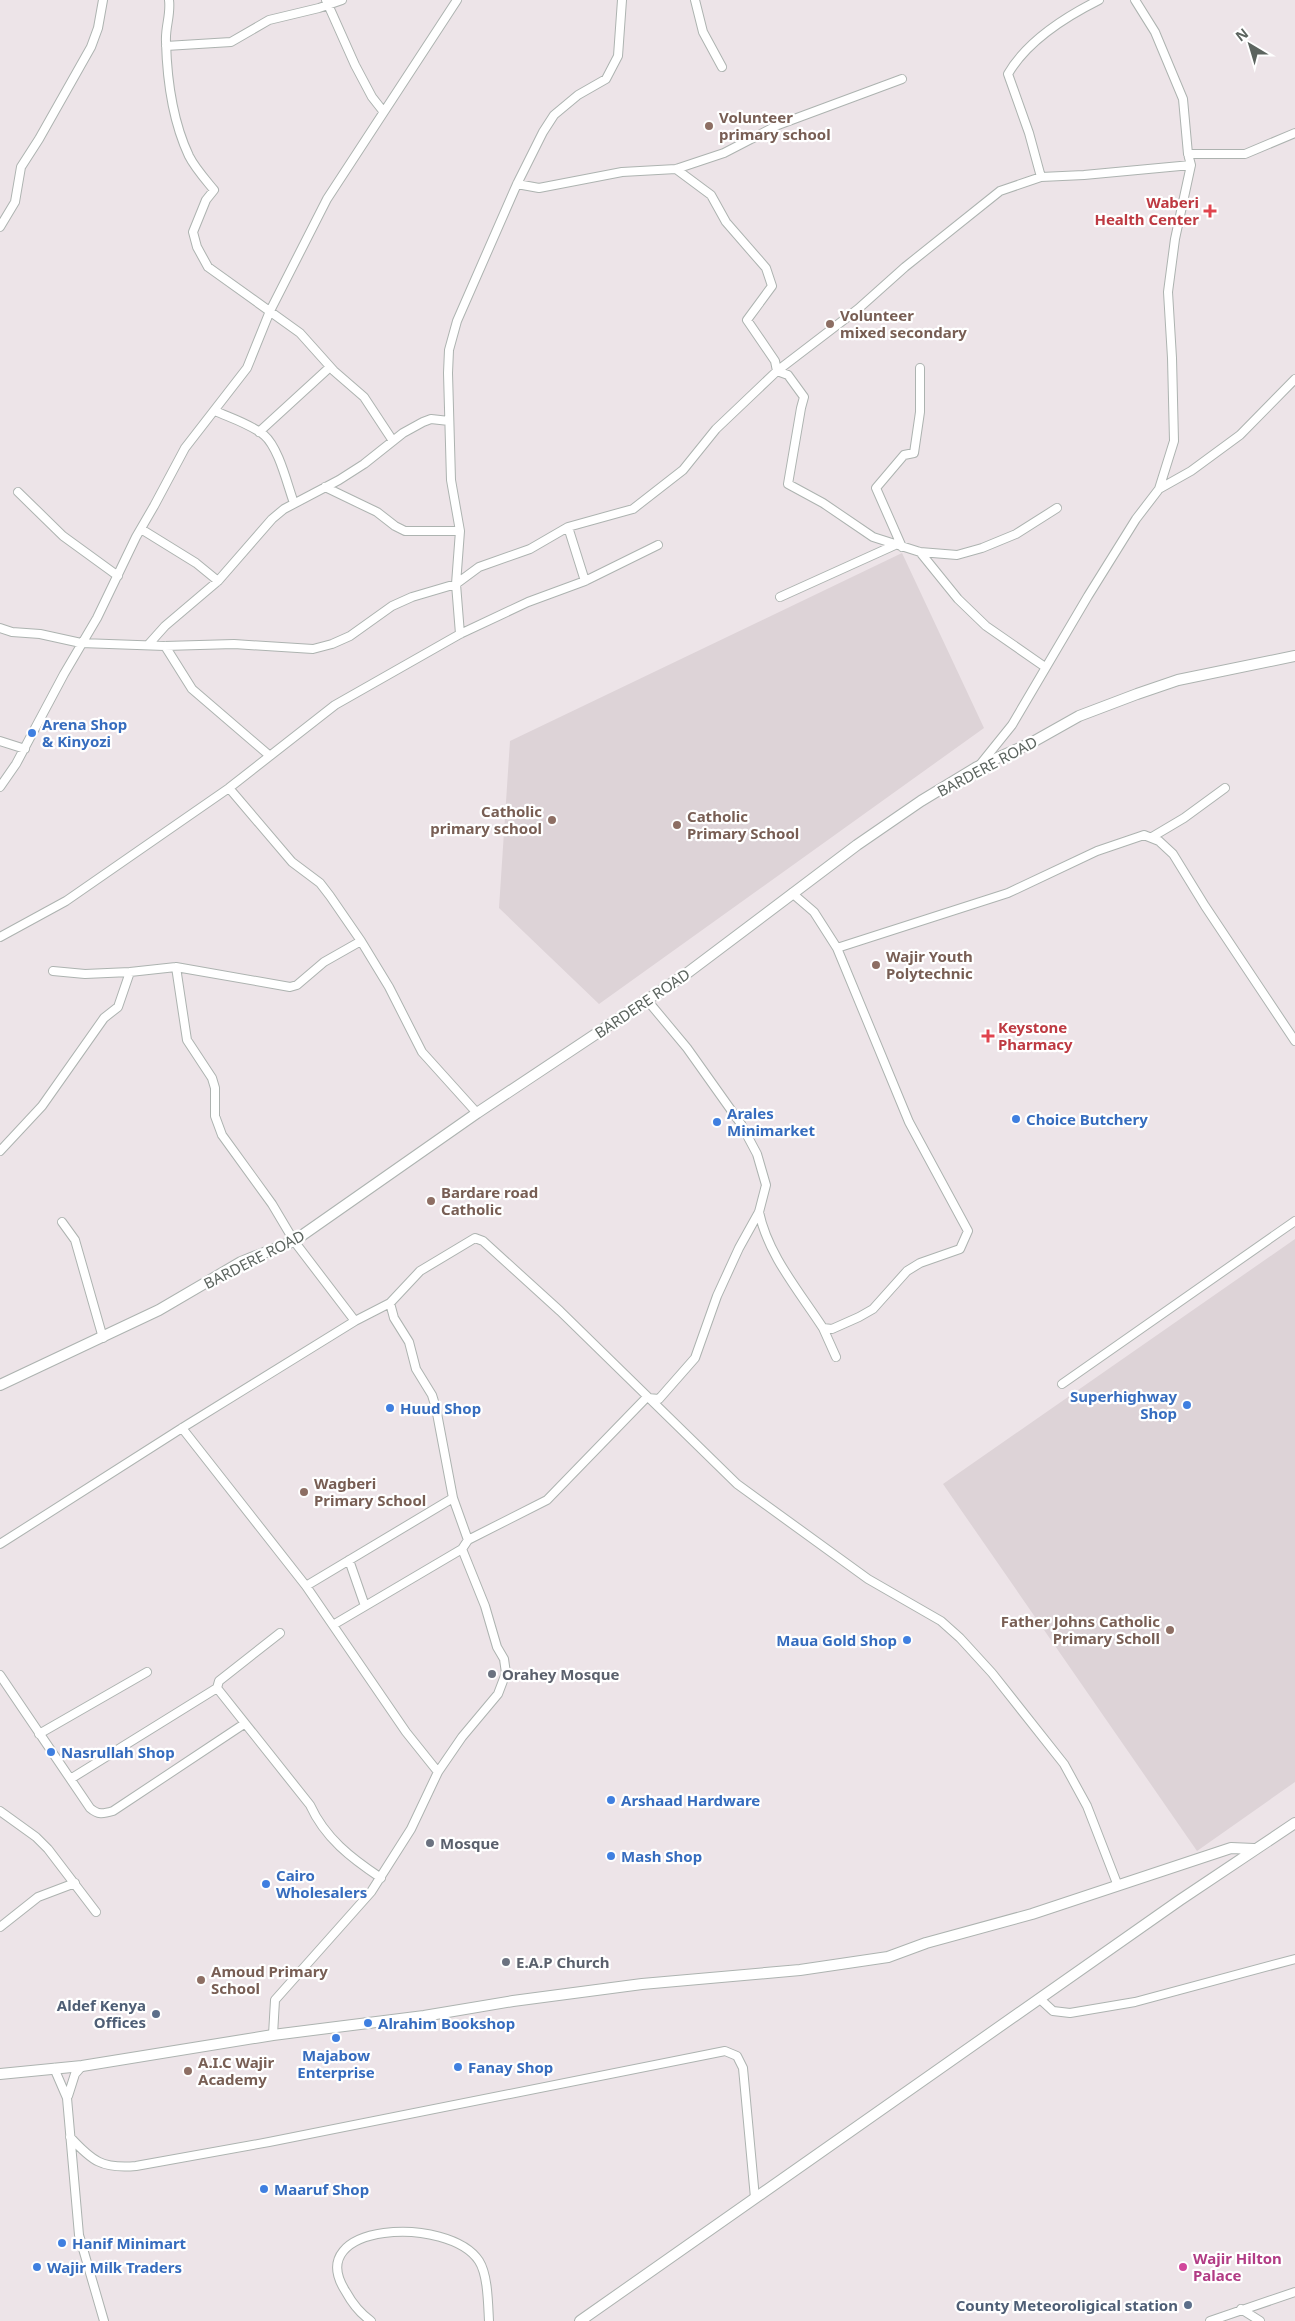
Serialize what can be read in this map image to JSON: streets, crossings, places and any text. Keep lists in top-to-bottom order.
{
  "streets": {
    "street": ["BARDERE ROAD"]
  },
  "places": {
    "other": [
      "Volunteer primary school",
      "Volunteer mixed secondary",
      "Arena Shop & Kinyozi",
      "Catholic primary school",
      "Catholic Primary School",
      "Wajir Youth Polytechnic",
      "Choice Butchery",
      "Arales Minimarket",
      "Bardare road Catholic",
      "Superhighway Shop",
      "Huud Shop",
      "Wagberi Primary School",
      "Father Johns Catholic Primary Scholl",
      "Maua Gold Shop",
      "Orahey Mosque",
      "Nasrullah Shop",
      "Arshaad Hardware",
      "Mosque",
      "Mash Shop",
      "Cairo Wholesalers",
      "E.A.P Church",
      "Amoud Primary School",
      "Aldef Kenya Offices",
      "Alrahim Bookshop",
      "Majabow Enterprise",
      "Fanay Shop",
      "A.I.C Wajir Academy",
      "Maaruf Shop",
      "Hanif Minimart",
      "Wajir Milk Traders",
      "Wajir Hilton Palace",
      "County Meteoroligical station"
    ],
    "health": ["Waberi Health Center", "Keystone Pharmacy"]
  },
  "north": "top left"
}
